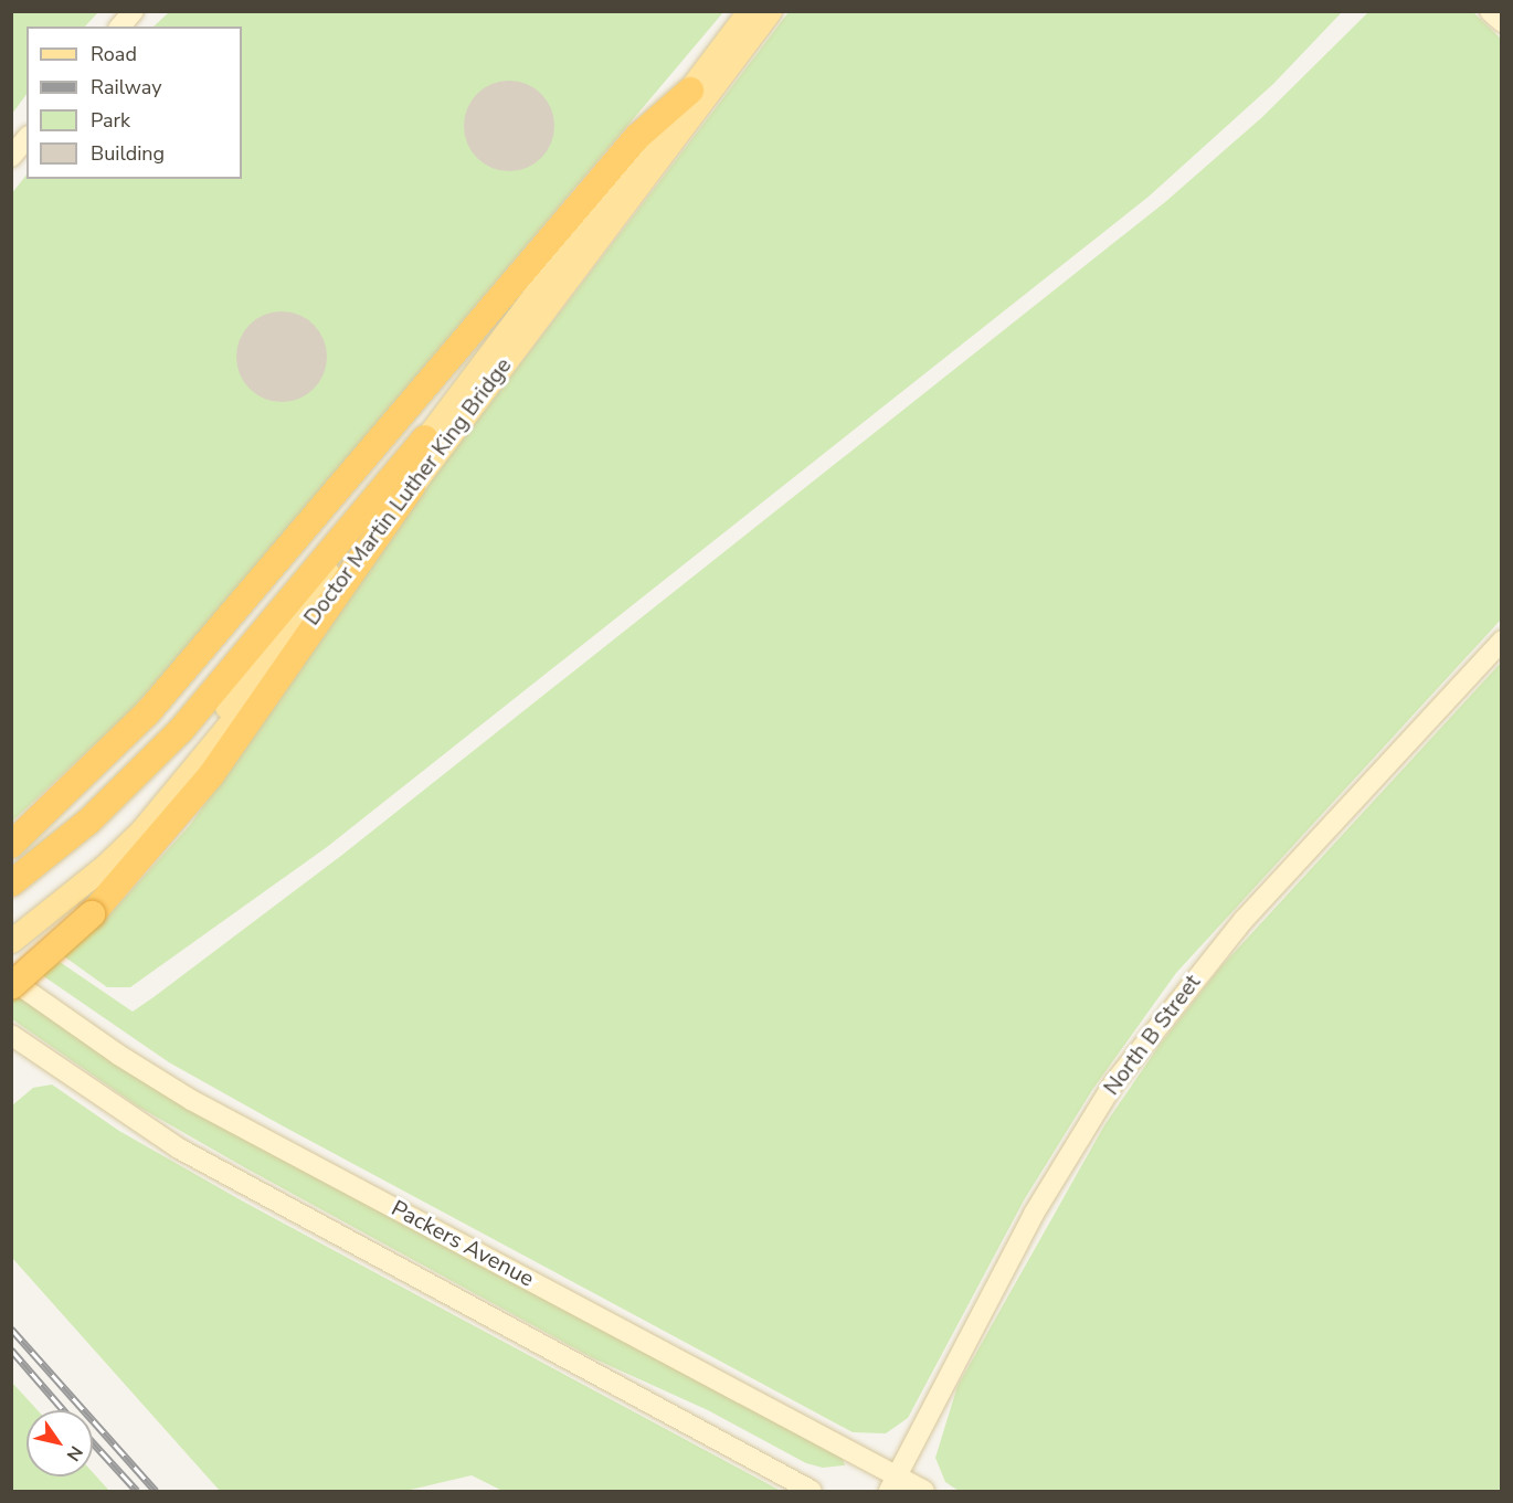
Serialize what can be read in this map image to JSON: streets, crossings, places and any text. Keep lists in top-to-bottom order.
{
  "streets": {
    "main road": ["Doctor Martin Luther King Bridge", "North B Street", "Packers Avenue"]
  },
  "crossings": [
    ["North B Street", "Packers Avenue"]
  ],
  "legend": [
    "Road",
    "Railway",
    "Park",
    "Building"
  ],
  "north": "bottom right"
}
